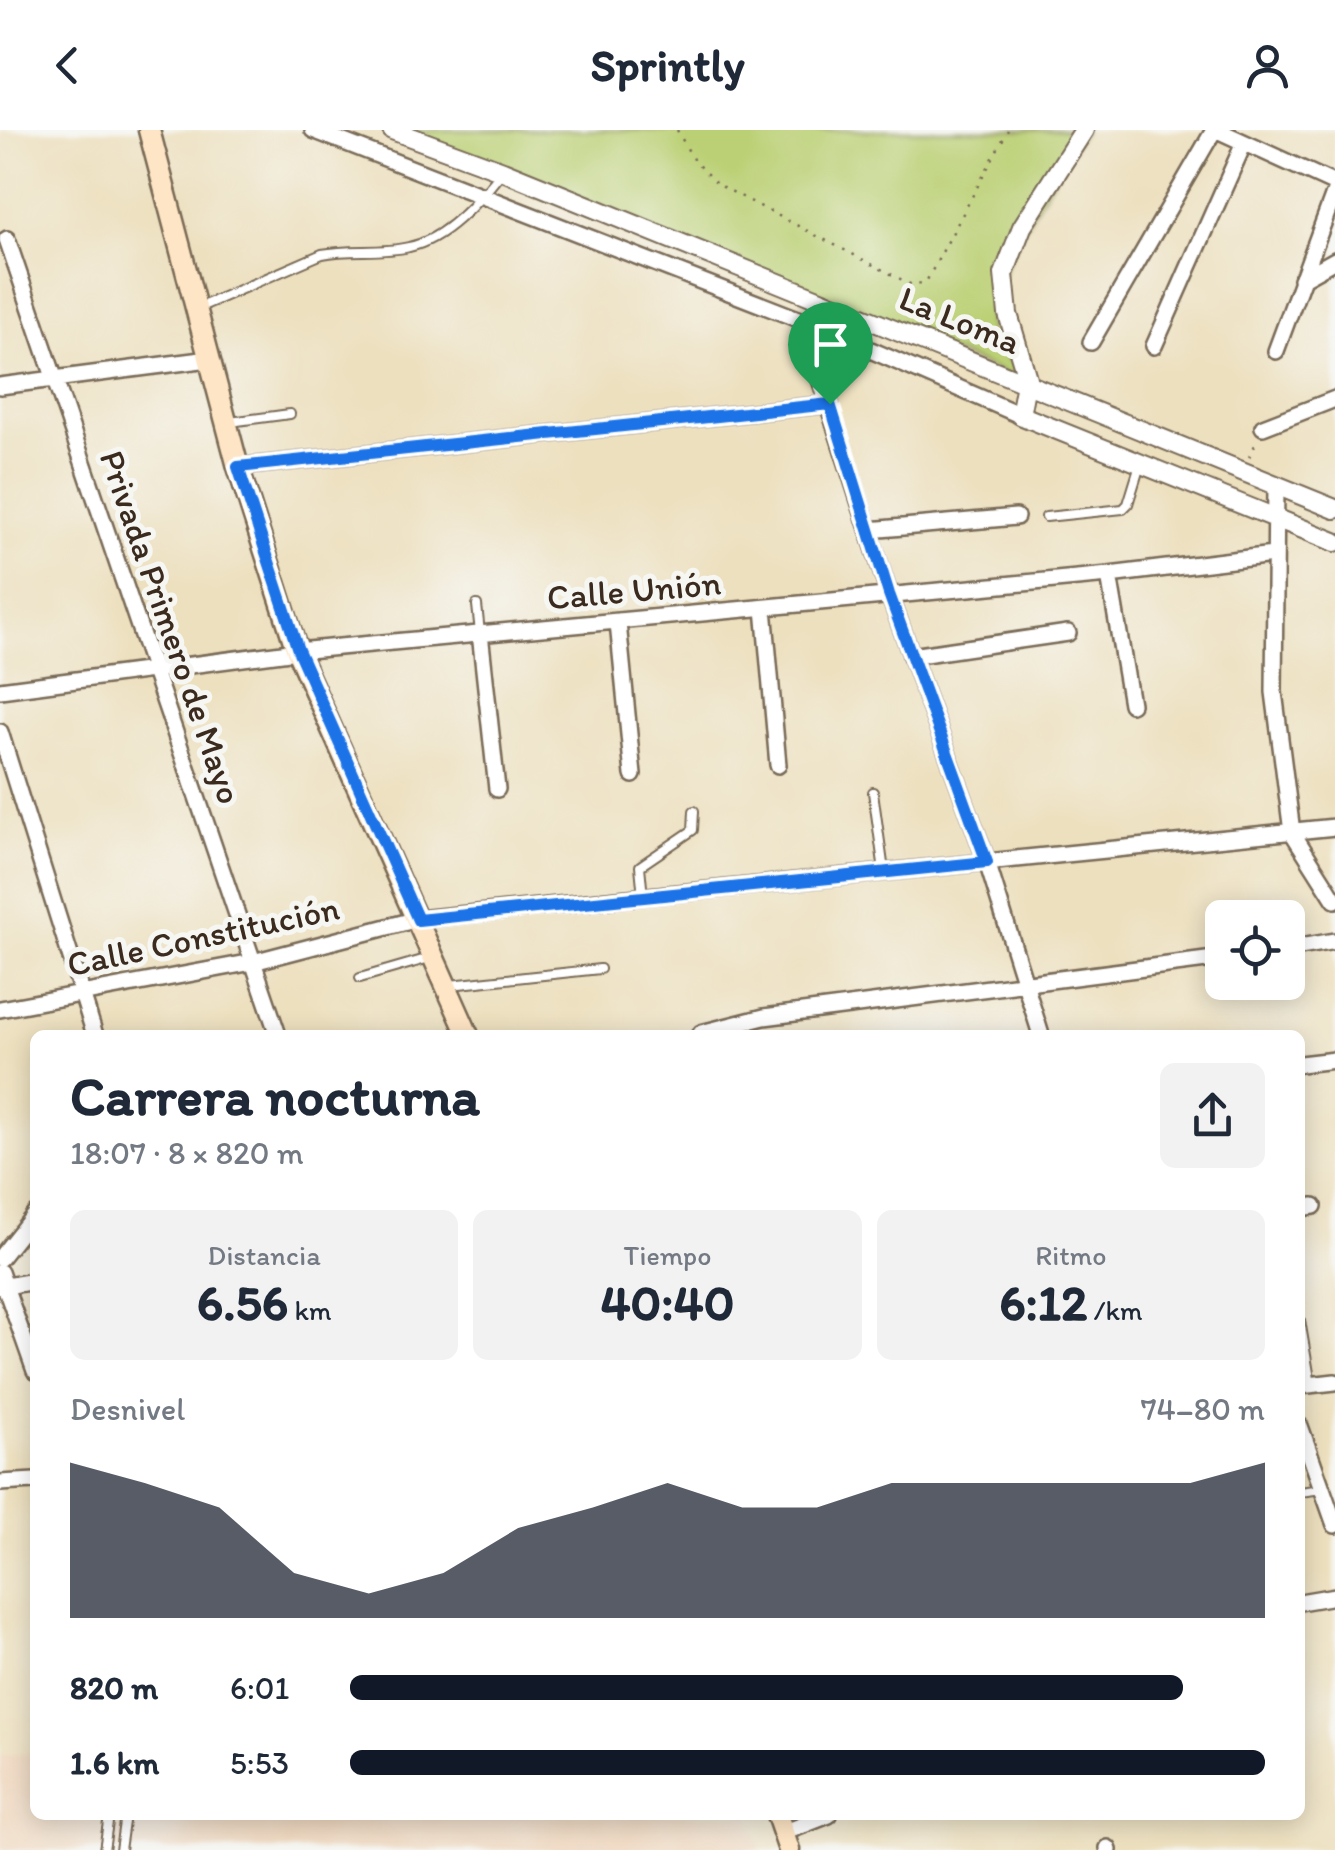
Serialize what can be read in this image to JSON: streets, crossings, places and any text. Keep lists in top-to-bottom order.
{
  "streets": {
    "street": [
      "La Loma",
      "Calle Unión",
      "Privada Primero de Mayo",
      "Calle Constitución"
    ]
  },
  "crossings": [
    ["Calle Unión", "Privada Primero de Mayo"],
    ["Privada Primero de Mayo", "Calle Constitución"]
  ],
  "page": {
    "header": "Sprintly",
    "heading": ["Carrera nocturna", "18:07 · 8 × 820 m"],
    "stats": [
      ["Distancia", "6.56 km"],
      ["Tiempo", "40:40"],
      ["Ritmo", "6:12 /km"]
    ],
    "chart": ["Desnivel", "74–80 m"],
    "list": [
      {
        "name": "820 m",
        "note": "6:01"
      },
      {
        "name": "1.6 km",
        "note": "5:53"
      }
    ]
  }
}
